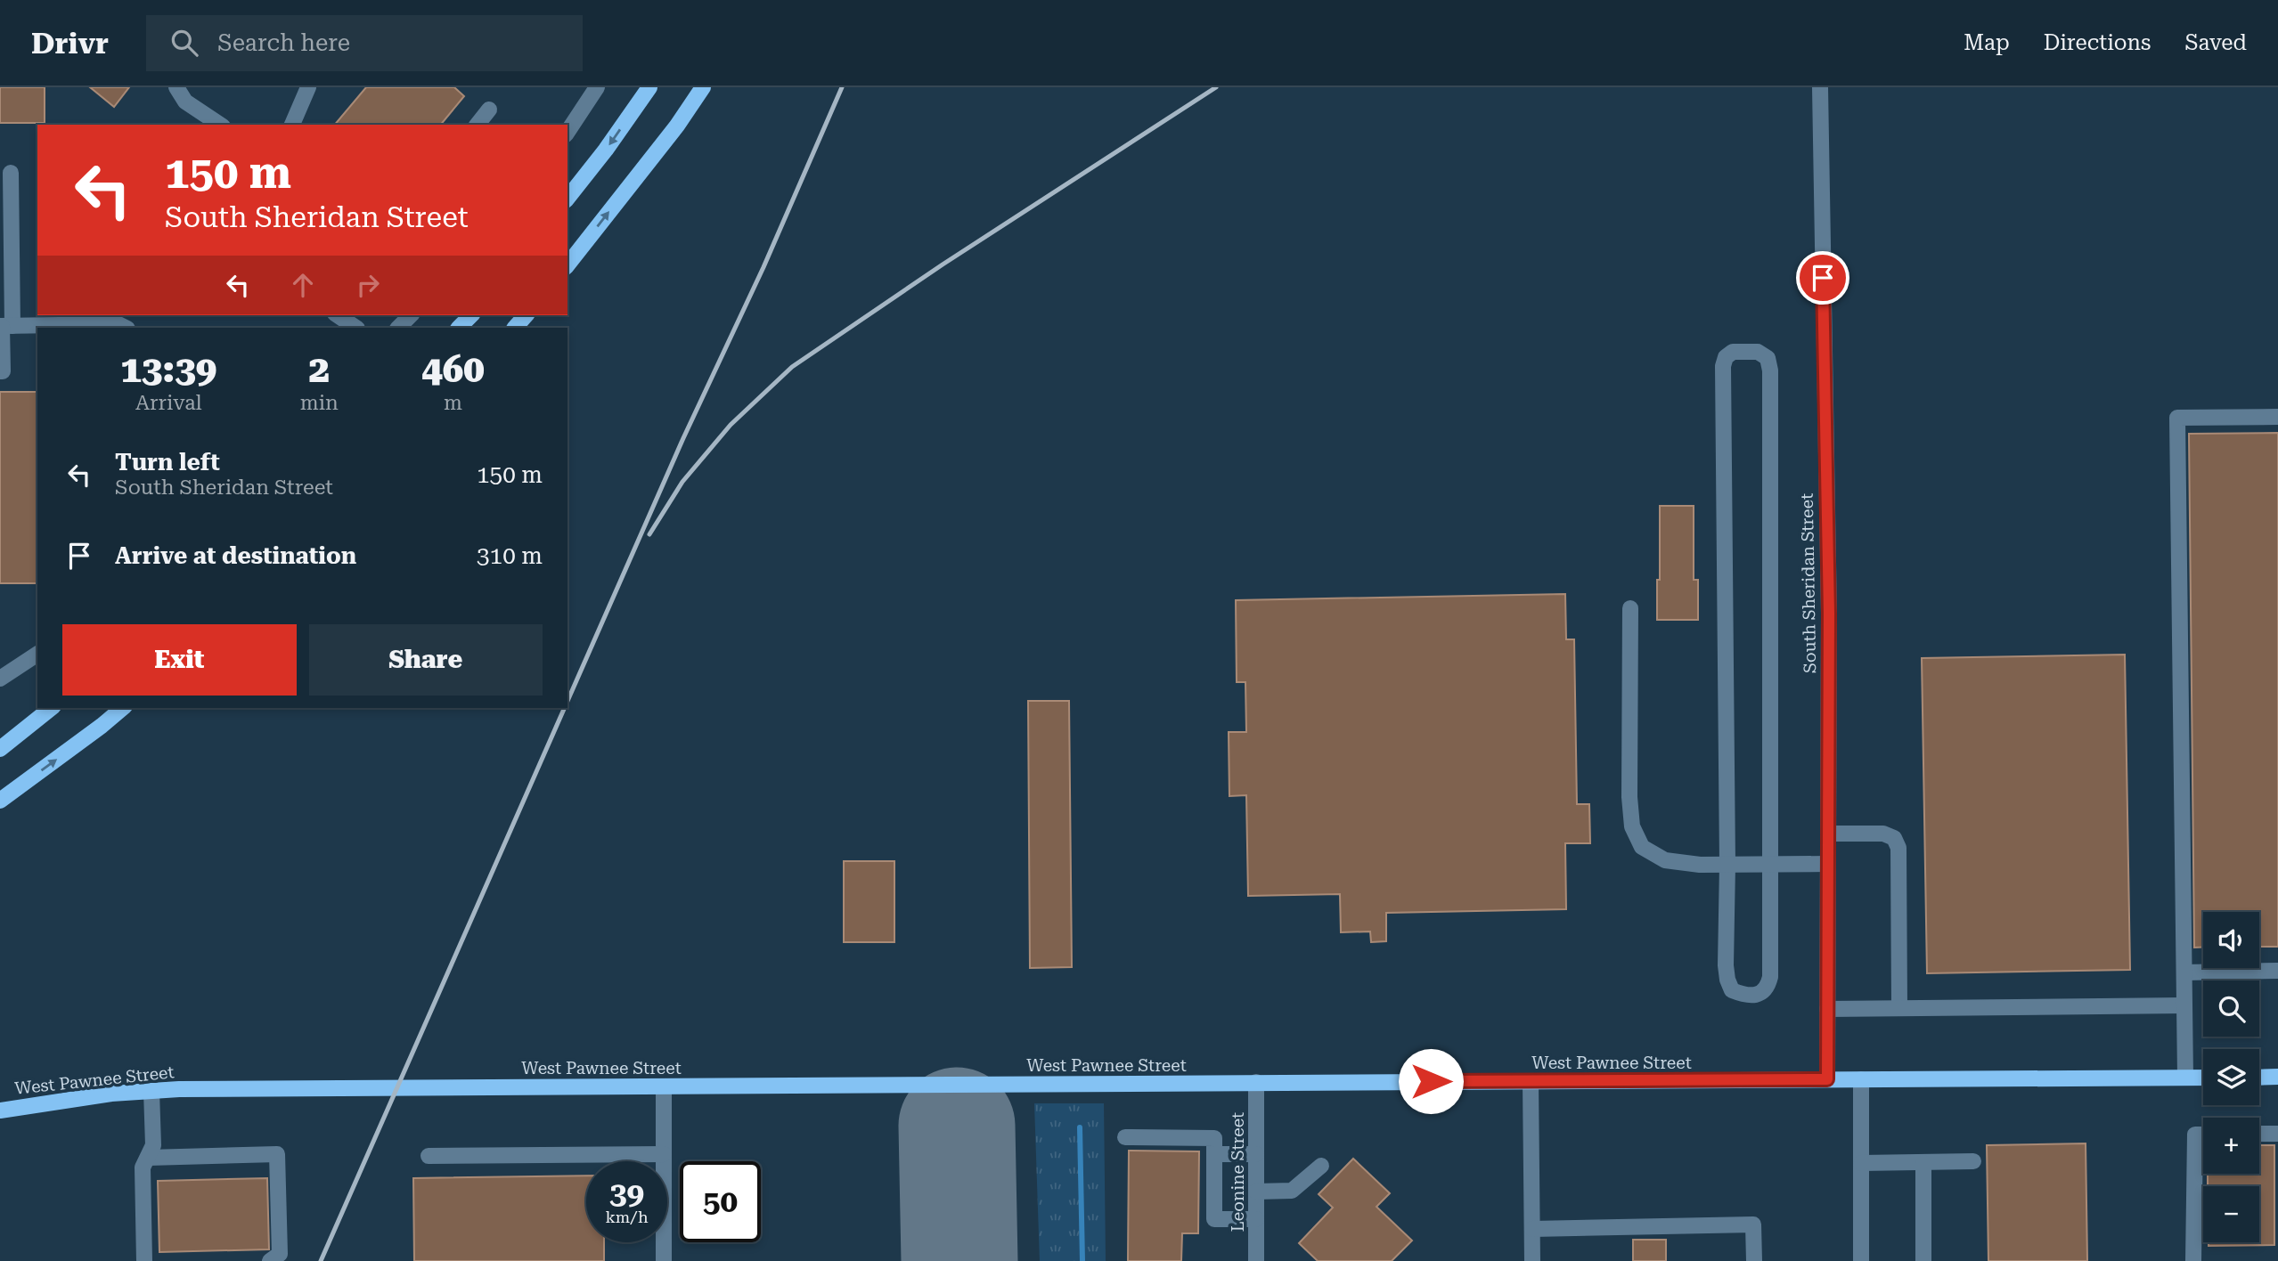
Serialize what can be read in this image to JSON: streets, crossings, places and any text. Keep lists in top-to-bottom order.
{
  "streets": {
    "main road": ["West Pawnee Street"],
    "street": ["South Sheridan Street", "Leonine Street"]
  },
  "crossings": [
    ["South Sheridan Street", "West Pawnee Street"],
    ["West Pawnee Street", "Leonine Street"]
  ],
  "page": {
    "header": "Drivr",
    "search": "Search here",
    "nav": ["Map", "Directions", "Saved"],
    "turn": ["150 m", "South Sheridan Street"],
    "eta": [
      "13:39",
      "Arrival",
      "2",
      "min",
      "460",
      "m"
    ],
    "list": [
      {
        "name": "Turn left",
        "note": "South Sheridan Street",
        "value": "150 m"
      },
      {
        "name": "Arrive at destination",
        "value": "310 m"
      }
    ],
    "buttons": ["Exit", "Share"],
    "map_buttons": ["+", "−"],
    "speed": "39 km/h",
    "limit": "50"
  }
}
